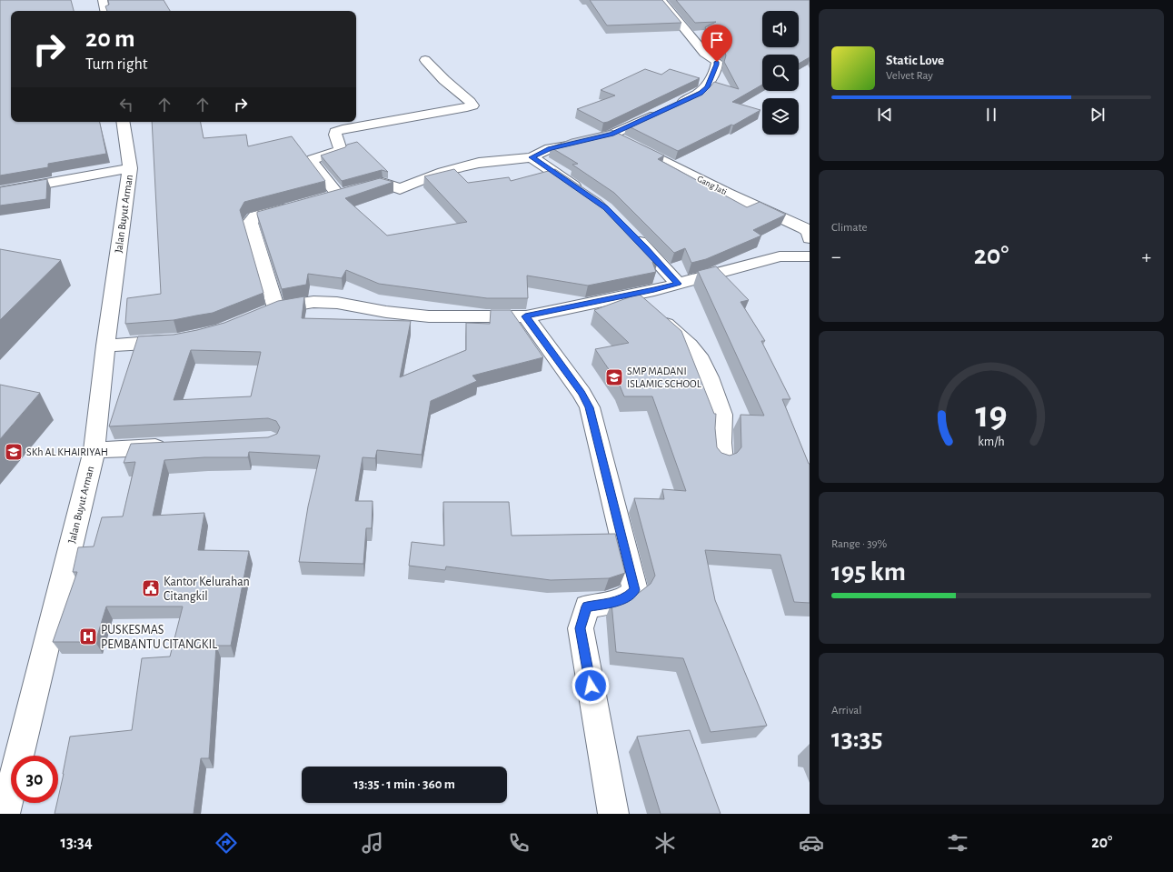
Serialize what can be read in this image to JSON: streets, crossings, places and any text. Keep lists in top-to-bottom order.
{
  "streets": {
    "street": ["Gang Jati", "Jalan Buyut Arman"]
  },
  "places": {
    "school or university": ["SMP MADANI ISLAMIC SCHOOL", "SKh AL KHAIRIYAH"],
    "public building": ["Kantor Kelurahan Citangkil"],
    "hospital": ["PUSKESMAS PEMBANTU CITANGKIL"]
  },
  "page": {
    "turn": ["20 m", "Turn right"],
    "song": ["Static Love", "Velvet Ray"],
    "tile": [
      "Climate",
      ["Range · 39%", "195 km"],
      ["Arrival", "13:35"]
    ],
    "heat": ["−", "20°", "+"],
    "limit": "30",
    "trip": "13:35 · 1 min · 360 m",
    "tabs": ["13:34", "20°"],
    "gauge": ["19", "km/h"]
  }
}
